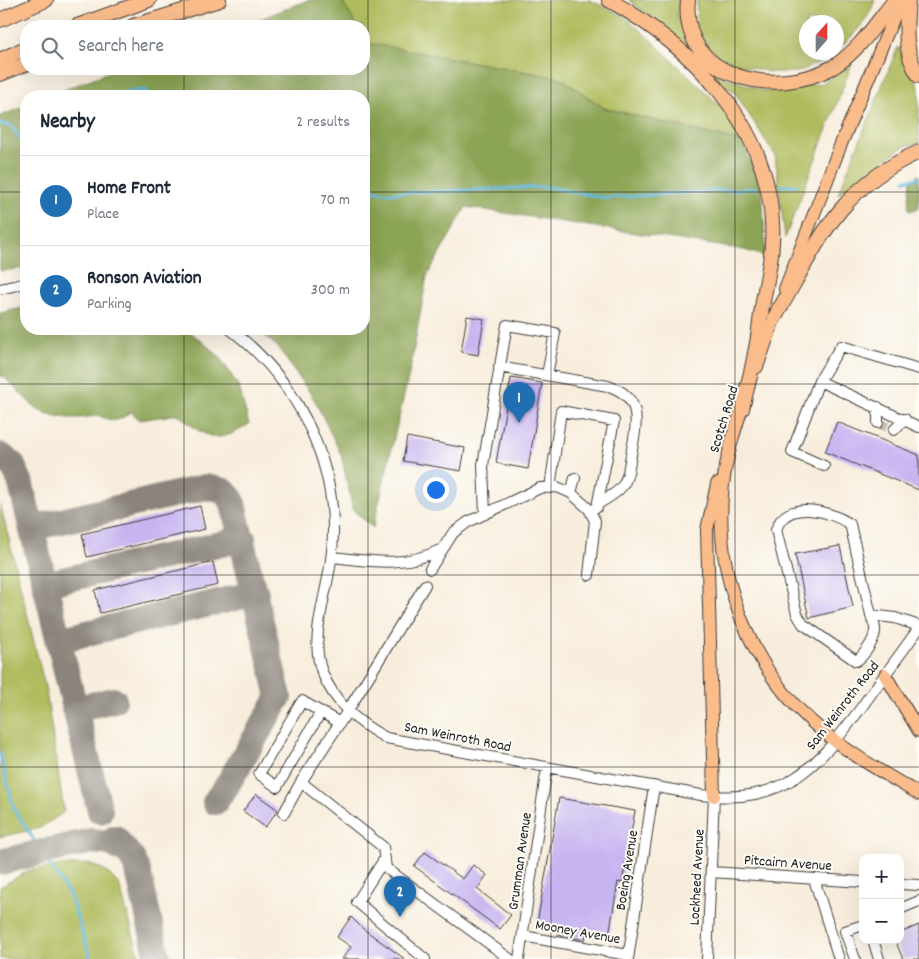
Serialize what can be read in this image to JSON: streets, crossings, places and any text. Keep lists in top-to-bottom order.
{
  "streets": {
    "main road": ["Scotch Road"],
    "street": [
      "Sam Weinroth Road",
      "Grumman Avenue",
      "Pitcairn Avenue",
      "Boeing Avenue",
      "Lockheed Avenue",
      "Mooney Avenue"
    ]
  },
  "crossings": [
    ["Scotch Road", "Sam Weinroth Road"],
    ["Sam Weinroth Road", "Grumman Avenue"],
    ["Sam Weinroth Road", "Boeing Avenue"],
    ["Sam Weinroth Road", "Lockheed Avenue"],
    ["Grumman Avenue", "Mooney Avenue"],
    ["Pitcairn Avenue", "Lockheed Avenue"],
    ["Boeing Avenue", "Mooney Avenue"]
  ],
  "north": "top",
  "page": {
    "search": "Search here",
    "heading": ["Nearby", "2 results"],
    "list": [
      {
        "mark": "1",
        "name": "Home Front",
        "note": "Place",
        "value": "70 m"
      },
      {
        "mark": "2",
        "name": "Ronson Aviation",
        "note": "Parking",
        "value": "300 m"
      }
    ],
    "pins": ["1", "2"],
    "map_buttons": ["+", "−"]
  }
}
